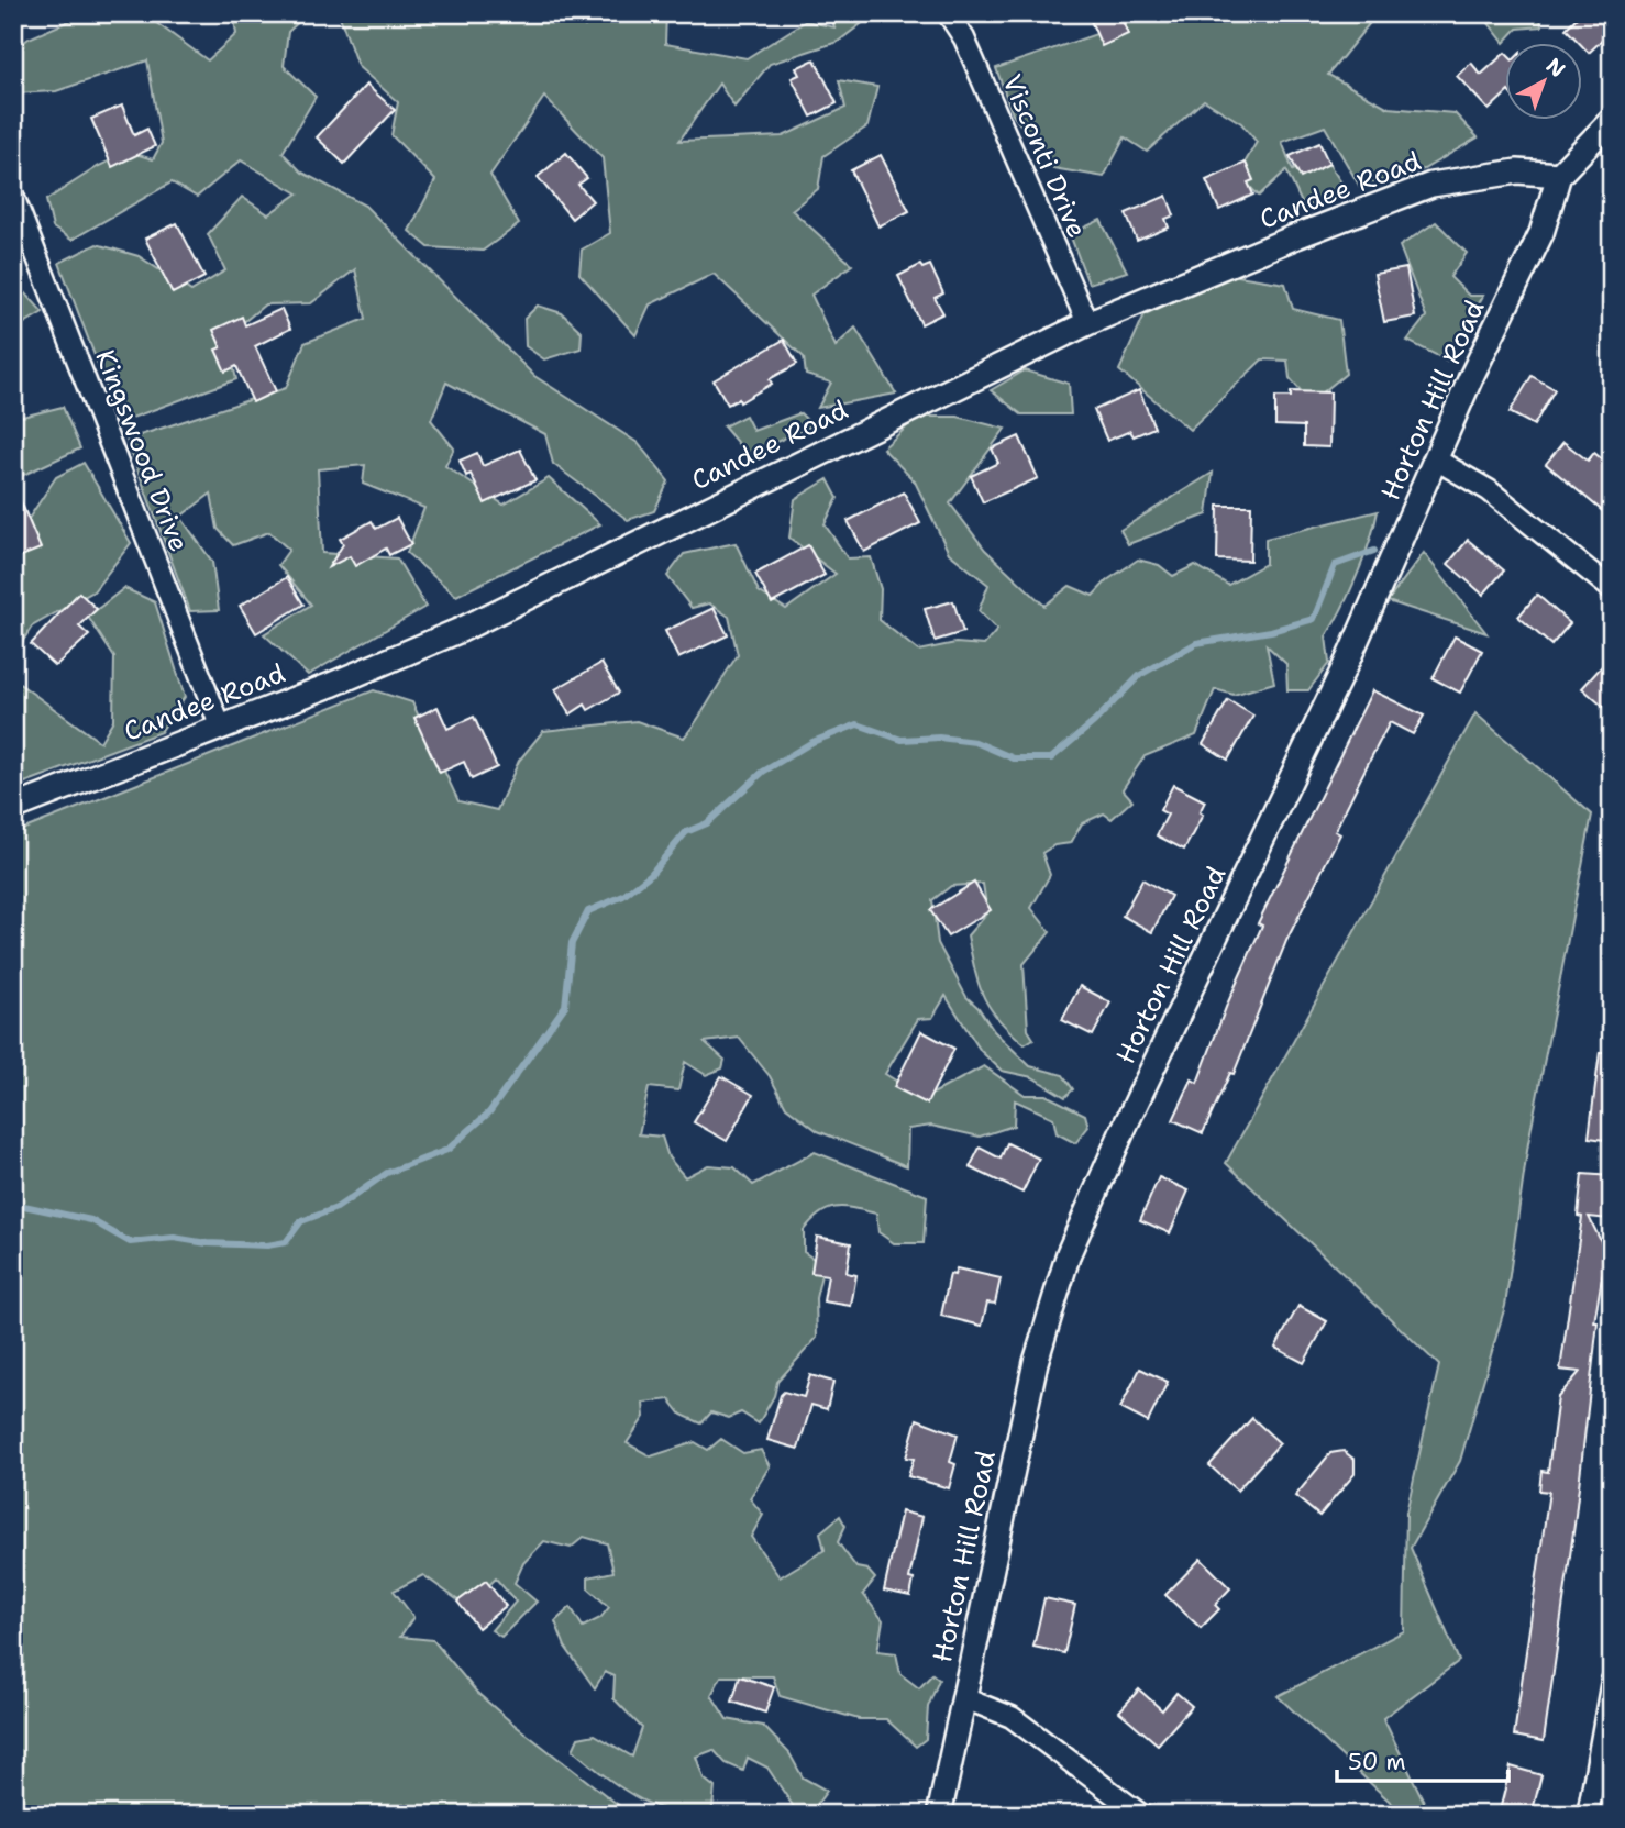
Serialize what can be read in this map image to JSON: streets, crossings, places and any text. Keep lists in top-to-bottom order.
{
  "streets": {
    "street": [
      "Visconti Drive",
      "Candee Road",
      "Horton Hill Road",
      "Kingswood Drive"
    ]
  },
  "crossings": [
    ["Visconti Drive", "Candee Road"],
    ["Candee Road", "Horton Hill Road"],
    ["Candee Road", "Kingswood Drive"]
  ],
  "scale_bar": "50 m",
  "north": "top right"
}
